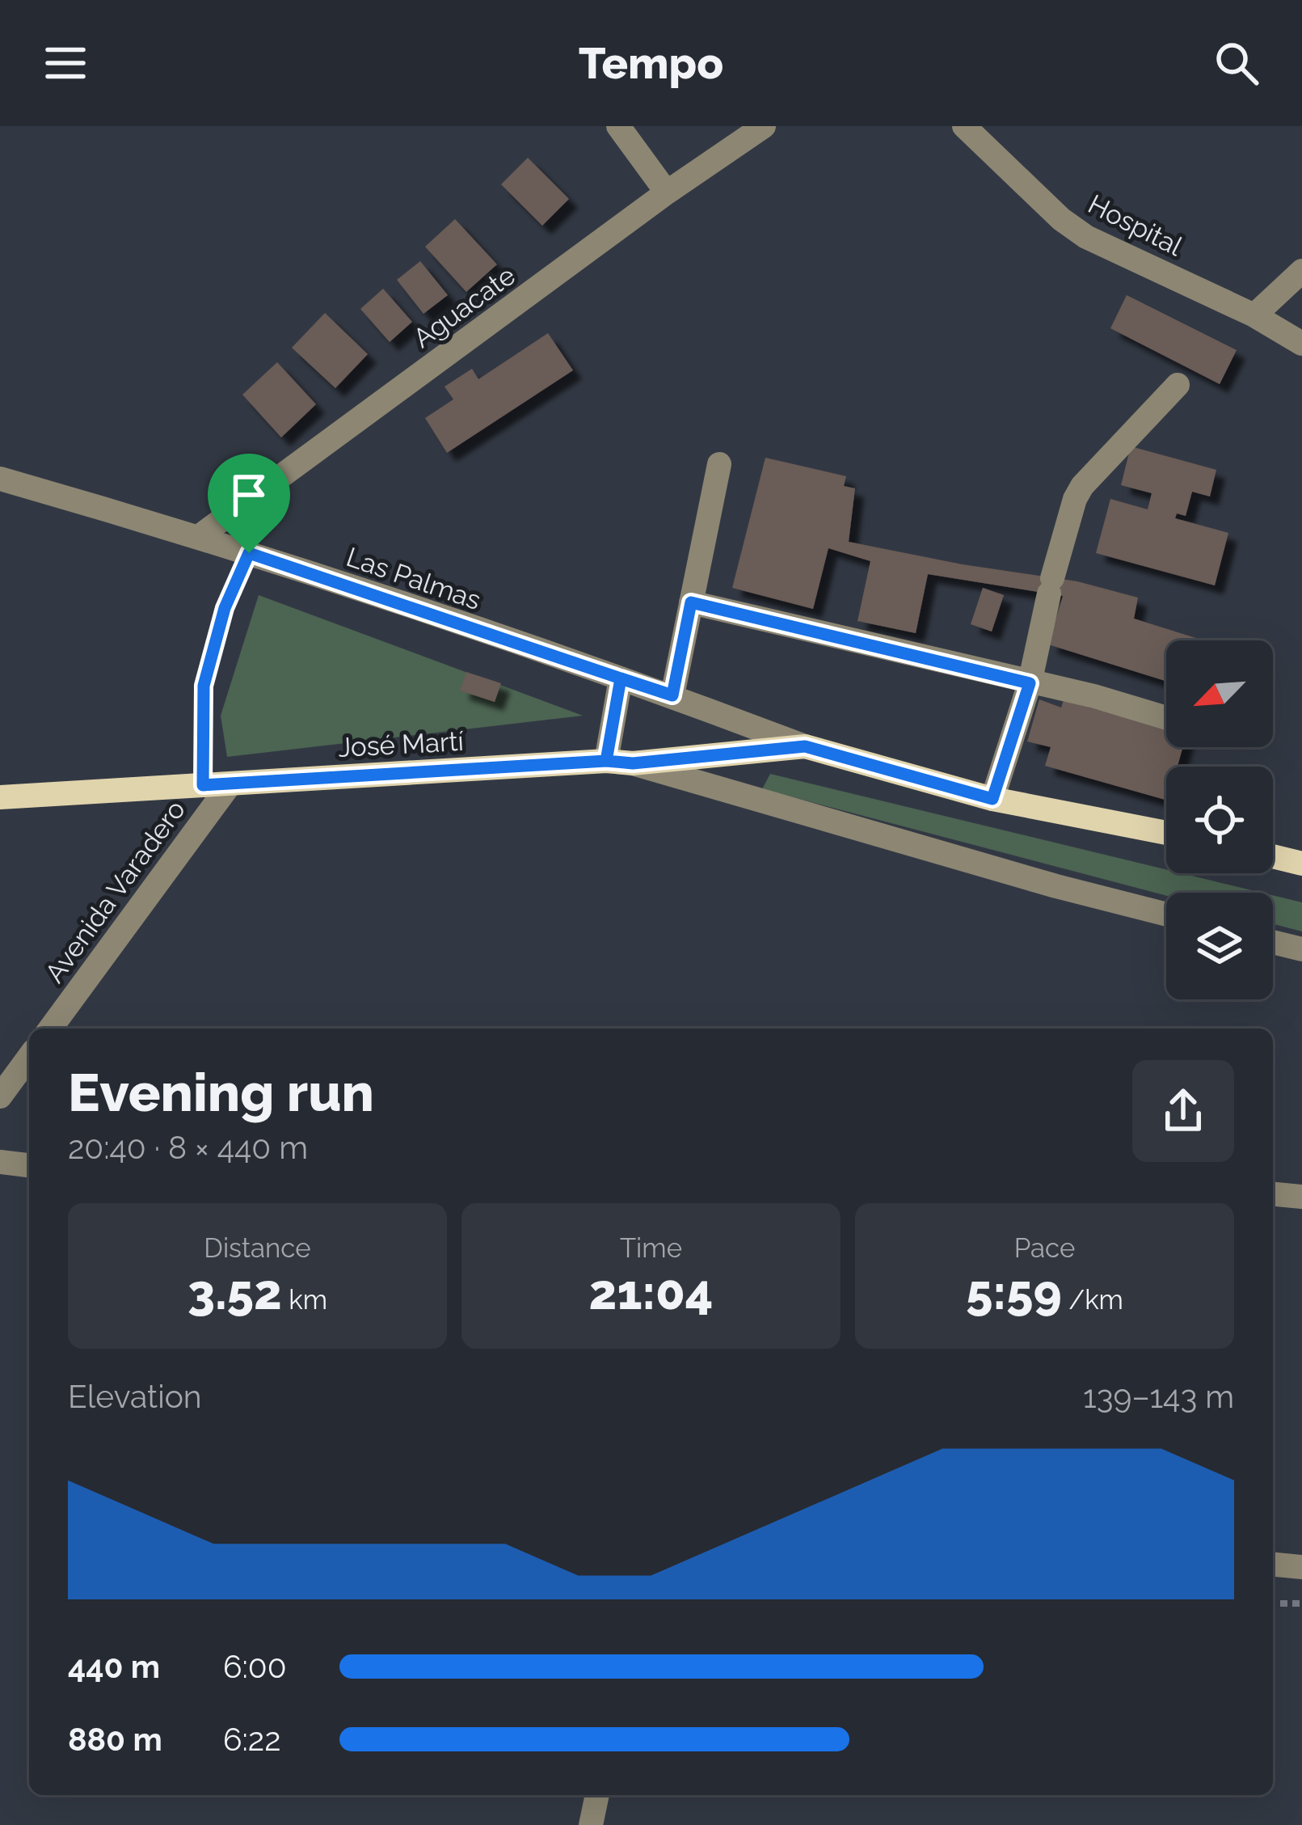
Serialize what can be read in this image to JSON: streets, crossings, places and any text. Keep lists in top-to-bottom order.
{
  "streets": {
    "main road": ["José Martí"],
    "street": [
      "Hospital",
      "Aguacate",
      "Las Palmas",
      "Avenida Varadero"
    ]
  },
  "crossings": [
    ["Aguacate", "Las Palmas"],
    ["Las Palmas", "José Martí"],
    ["José Martí", "Avenida Varadero"]
  ],
  "north": "bottom left",
  "page": {
    "header": "Tempo",
    "heading": ["Evening run", "20:40 · 8 × 440 m"],
    "stats": [
      ["Distance", "3.52 km"],
      ["Time", "21:04"],
      ["Pace", "5:59 /km"]
    ],
    "chart": ["Elevation", "139–143 m"],
    "list": [
      {
        "name": "440 m",
        "note": "6:00"
      },
      {
        "name": "880 m",
        "note": "6:22"
      }
    ]
  }
}
